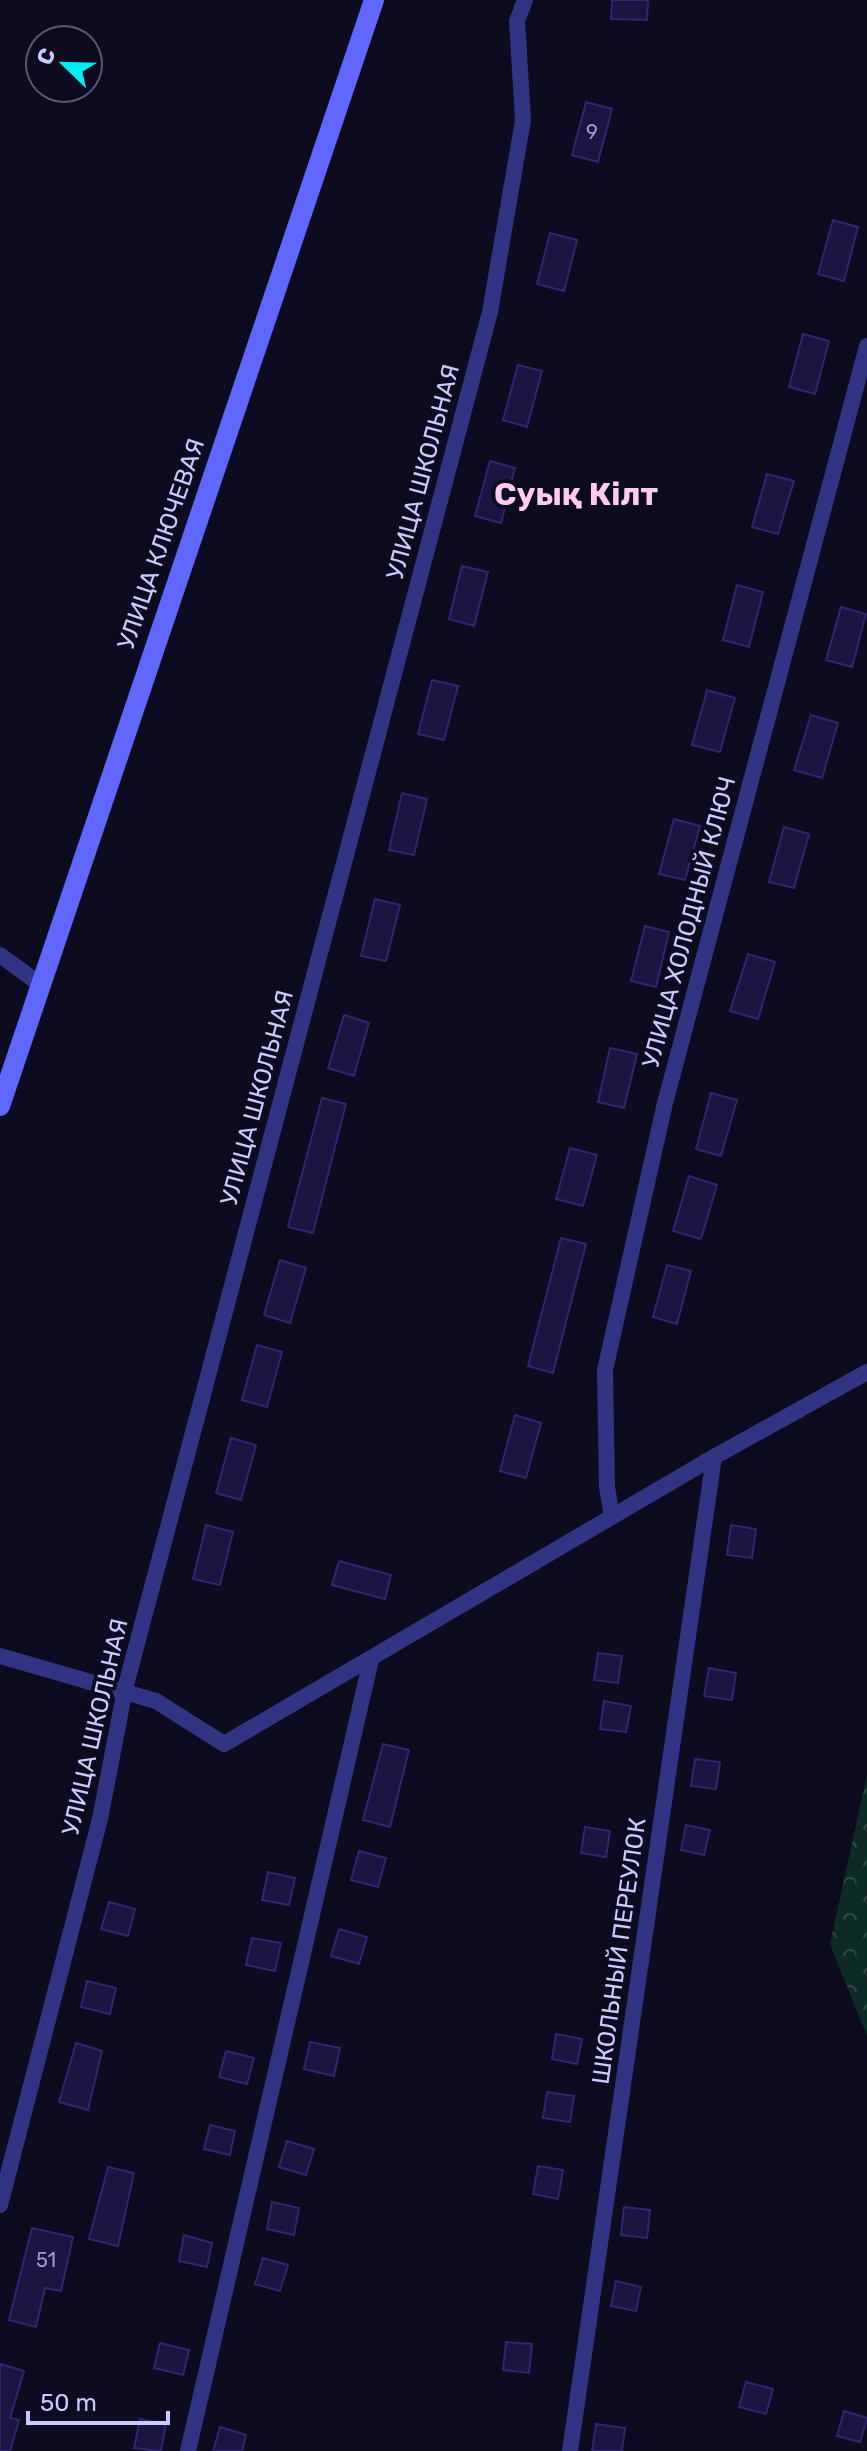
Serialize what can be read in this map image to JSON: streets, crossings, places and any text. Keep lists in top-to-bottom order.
{
  "streets": {
    "street": [
      "УЛИЦА ШКОЛЬНАЯ",
      "УЛИЦА КЛЮЧЕВАЯ",
      "УЛИЦА ХОЛОДНЫЙ КЛЮЧ",
      "ШКОЛЬНЫЙ ПЕРЕУЛОК"
    ]
  },
  "districts": ["Суық Кілт"],
  "house_numbers": ["9", "51"],
  "scale_bar": "50 m",
  "north": "top left"
}
